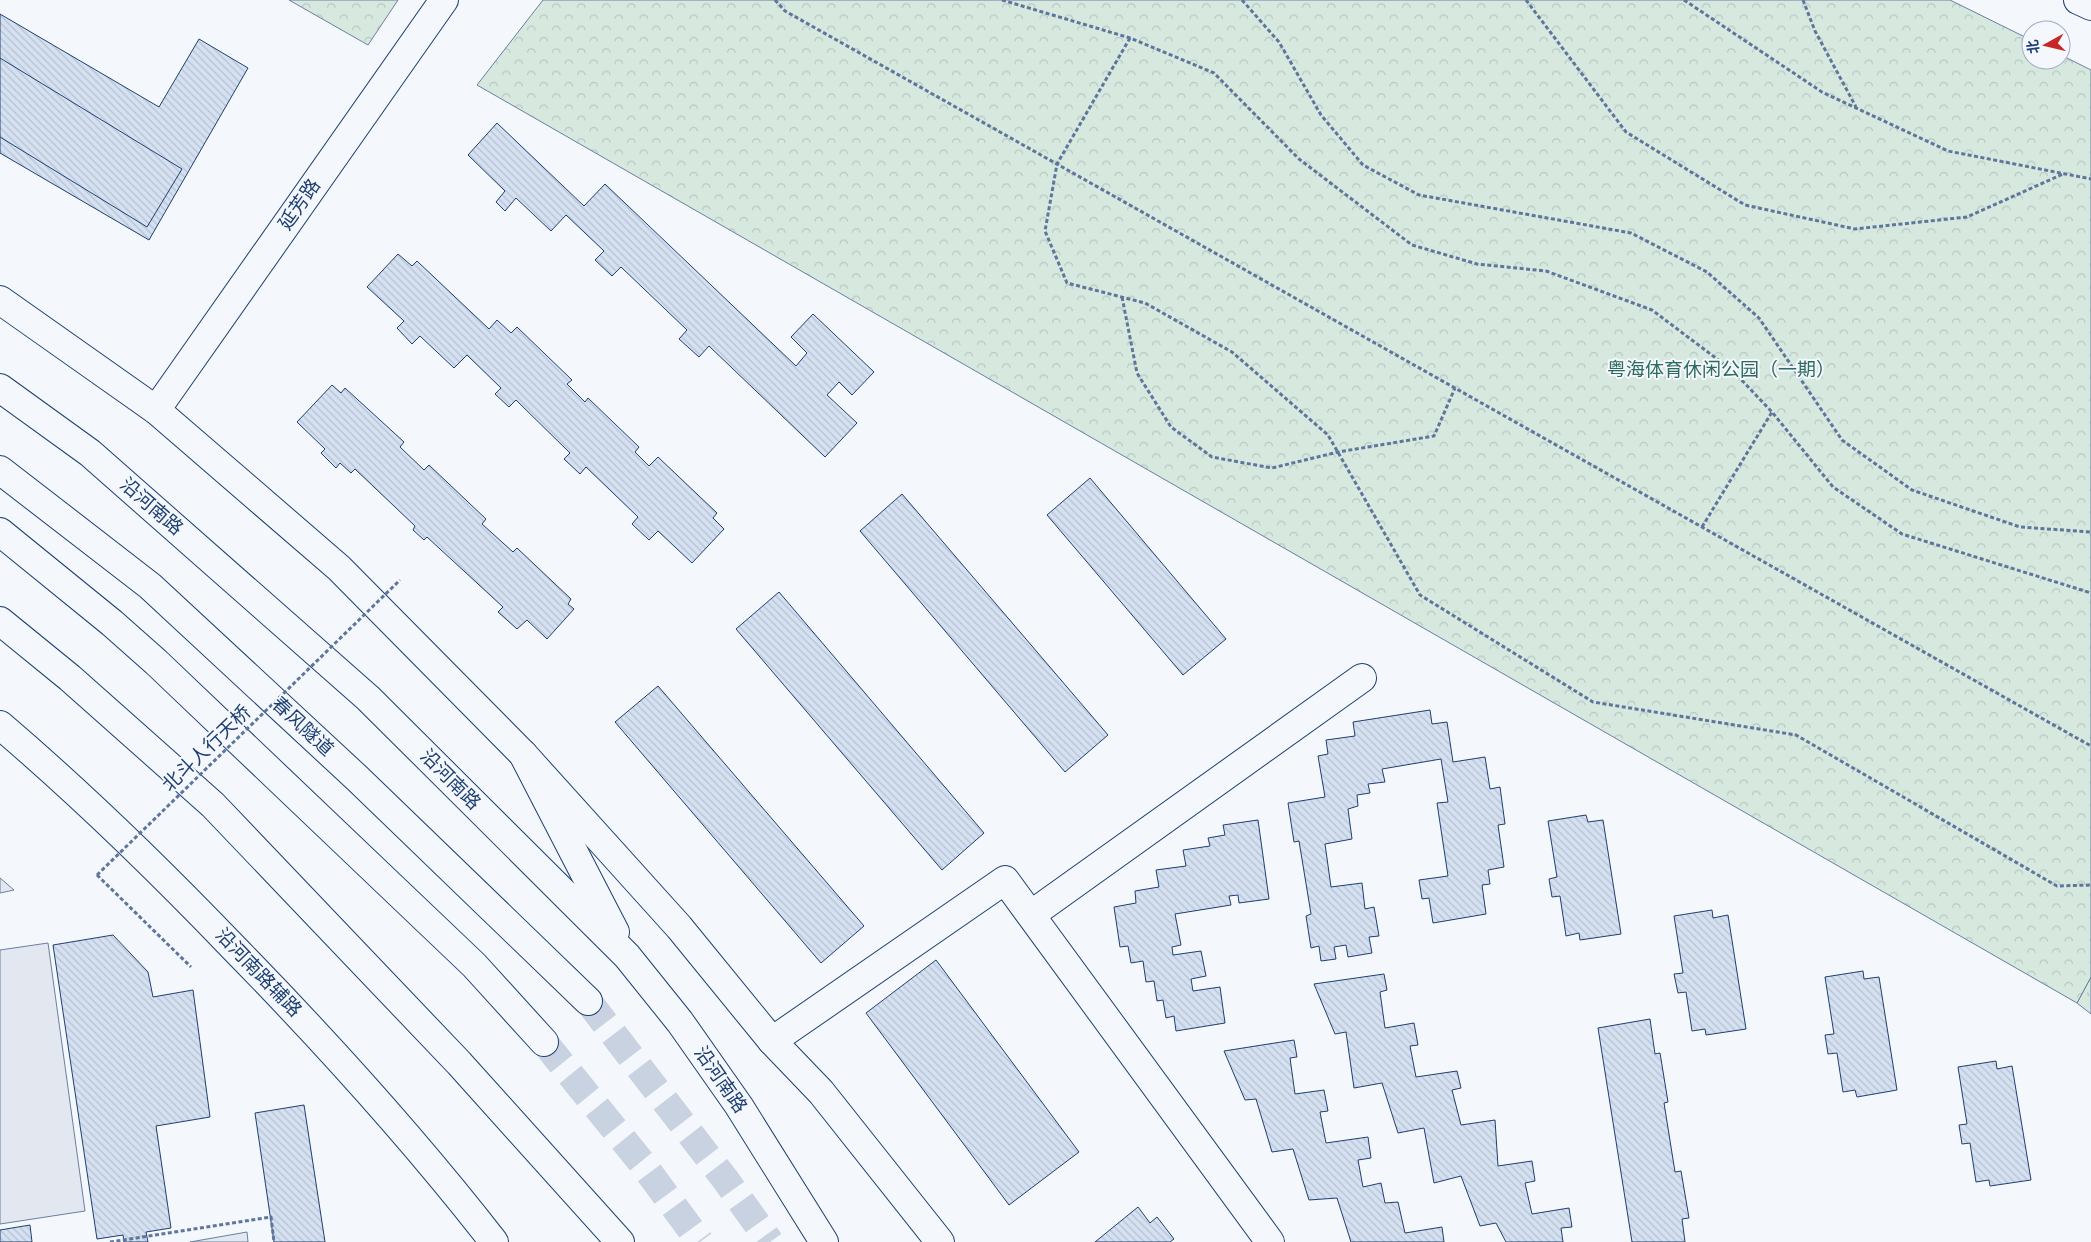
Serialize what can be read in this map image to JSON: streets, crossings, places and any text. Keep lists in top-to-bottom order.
{
  "streets": {
    "main road": [
      "延芳路",
      "沿河南路",
      "春风隧道",
      "沿河南路辅路"
    ],
    "path": ["北斗人行天桥"]
  },
  "parks": ["粤海体育休闲公园（一期）"],
  "north": "left"
}
